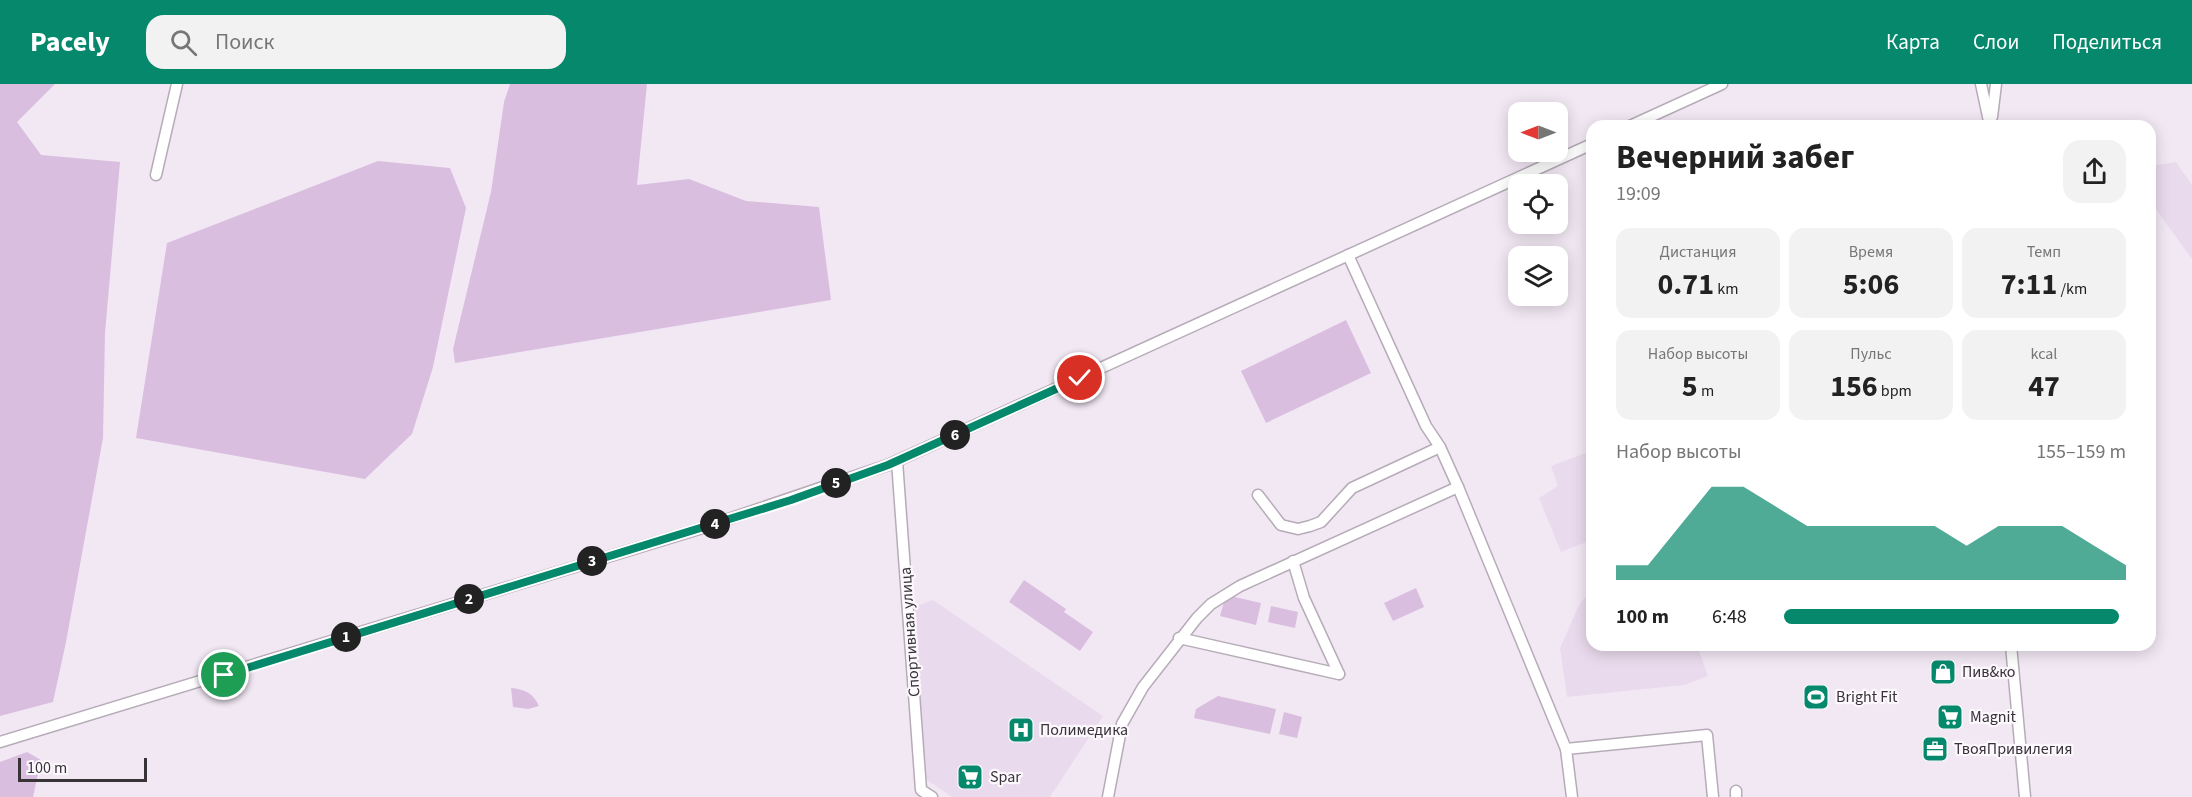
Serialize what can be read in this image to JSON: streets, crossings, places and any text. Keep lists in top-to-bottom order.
{
  "streets": {
    "street": ["Спортивная улица"]
  },
  "places": {
    "shop": ["Пив&ко"],
    "sports": ["Bright Fit"],
    "supermarket": ["Magnit", "Spar"],
    "hospital": ["Полимедика"],
    "office": ["ТвояПривилегия"]
  },
  "scale_bar": "100 m",
  "north": "left",
  "page": {
    "header": "Pacely",
    "search": "Поиск",
    "nav": ["Карта", "Слои", "Поделиться"],
    "heading": ["Вечерний забег", "19:09"],
    "stats": [
      ["Дистанция", "0.71 km"],
      ["Время", "5:06"],
      ["Темп", "7:11 /km"],
      ["Набор высоты", "5 m"],
      ["Пульс", "156 bpm"],
      ["kcal", "47"]
    ],
    "pins": [
      "6",
      "5",
      "4",
      "3",
      "2",
      "1"
    ],
    "chart": ["Набор высоты", "155–159 m"],
    "list": [
      {
        "name": "100 m",
        "note": "6:48"
      }
    ],
    "scale": "100 m"
  }
}
